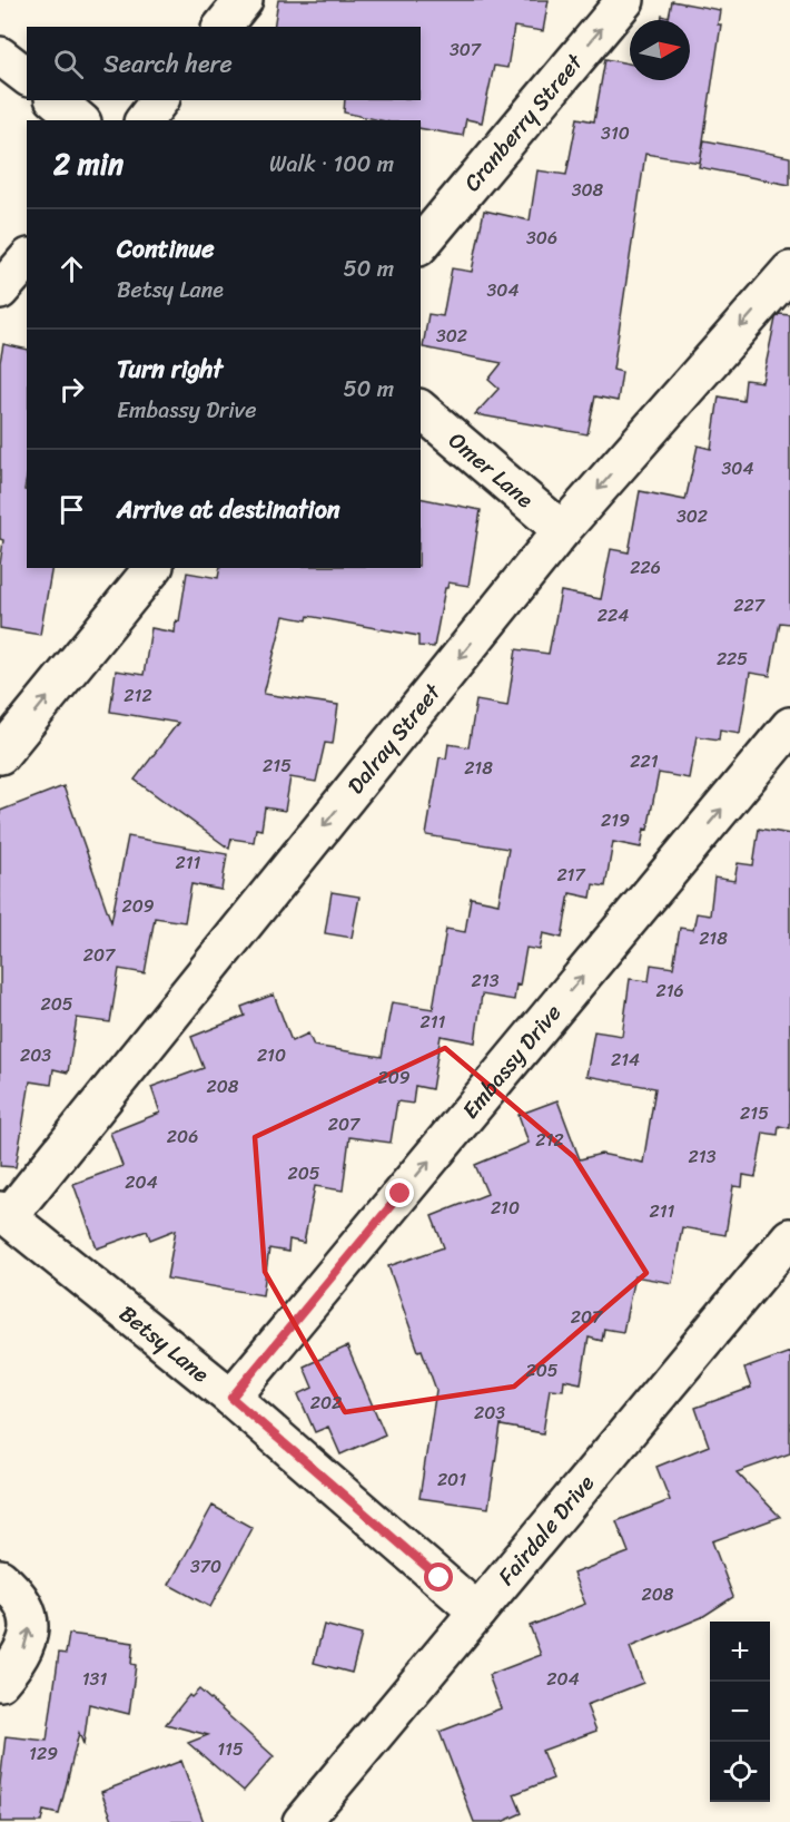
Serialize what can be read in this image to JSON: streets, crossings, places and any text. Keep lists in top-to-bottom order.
{
  "streets": {
    "street": [
      "Cranberry Street",
      "Omer Lane",
      "Dalray Street",
      "Embassy Drive",
      "Betsy Lane",
      "Fairdale Drive"
    ]
  },
  "crossings": [
    ["Omer Lane", "Dalray Street"],
    ["Dalray Street", "Betsy Lane"],
    ["Embassy Drive", "Betsy Lane"],
    ["Betsy Lane", "Fairdale Drive"]
  ],
  "one_way": ["Cranberry Street", "Dalray Street", "Embassy Drive"],
  "house_numbers": [
    "307",
    "310",
    "308",
    "306",
    "304",
    "302",
    "304",
    "302",
    "226",
    "227",
    "224",
    "225",
    "212",
    "221",
    "215",
    "218",
    "219",
    "211",
    "217",
    "209",
    "218",
    "207",
    "213",
    "216",
    "205",
    "211",
    "203",
    "210",
    "214",
    "209",
    "208",
    "215",
    "207",
    "206",
    "212",
    "213",
    "205",
    "204",
    "210",
    "211",
    "207",
    "205",
    "202",
    "203",
    "201",
    "370",
    "208",
    "131",
    "204",
    "115",
    "129"
  ],
  "north": "right",
  "page": {
    "search": "Search here",
    "heading": ["2 min", "Walk · 100 m"],
    "list": [
      ["Continue", "Betsy Lane", "50 m"],
      ["Turn right", "Embassy Drive", "50 m"],
      "Arrive at destination"
    ],
    "map_buttons": ["+", "−"]
  }
}
